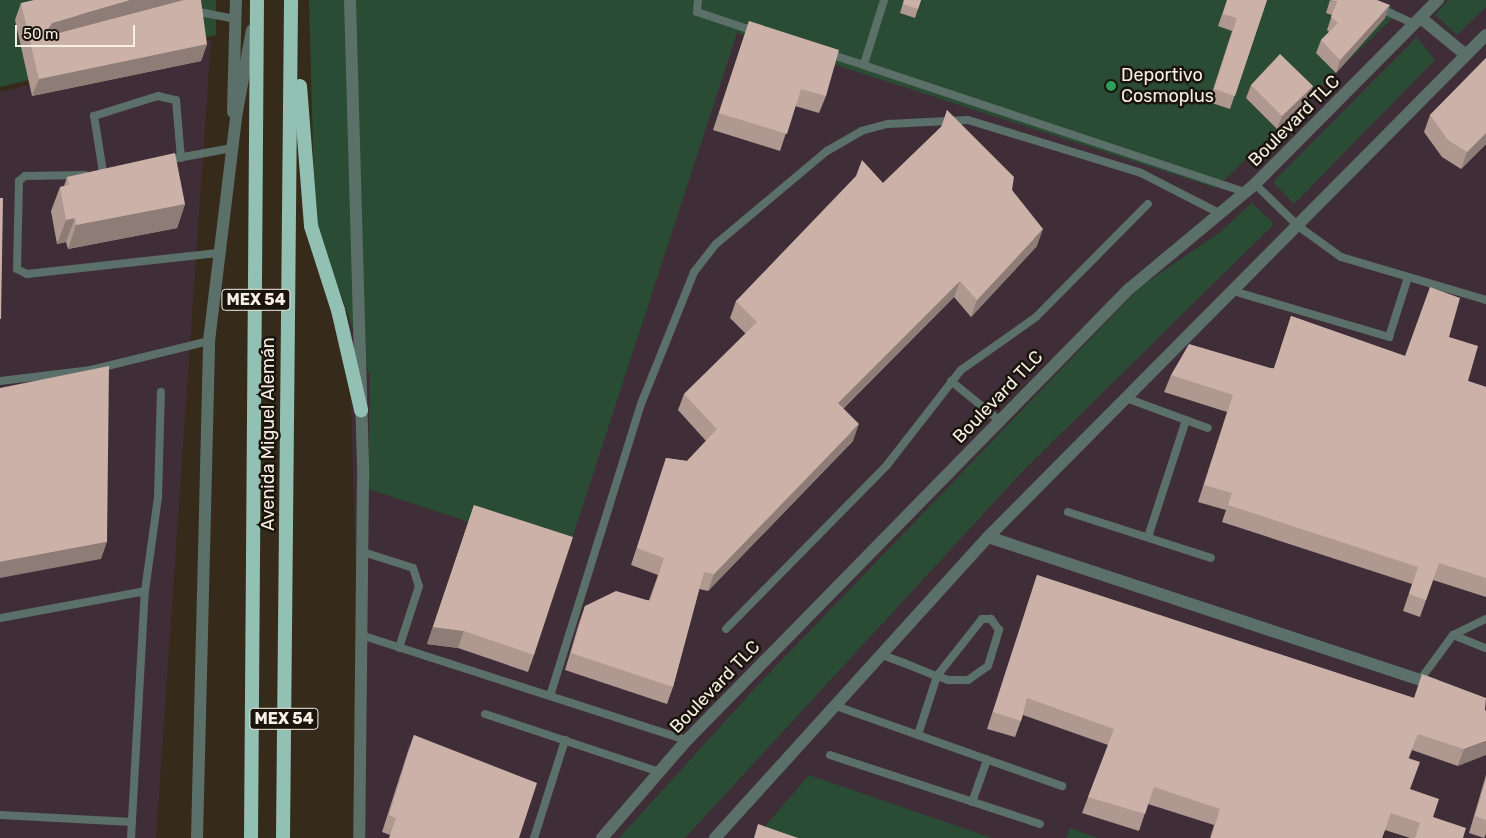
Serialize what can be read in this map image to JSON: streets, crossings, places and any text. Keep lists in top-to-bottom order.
{
  "streets": {
    "highway": ["MEX 54", "Avenida Miguel Alemán"],
    "street": ["Boulevard TLC"]
  },
  "places": ["Deportivo Cosmoplus"],
  "scale_bar": "50 m"
}
